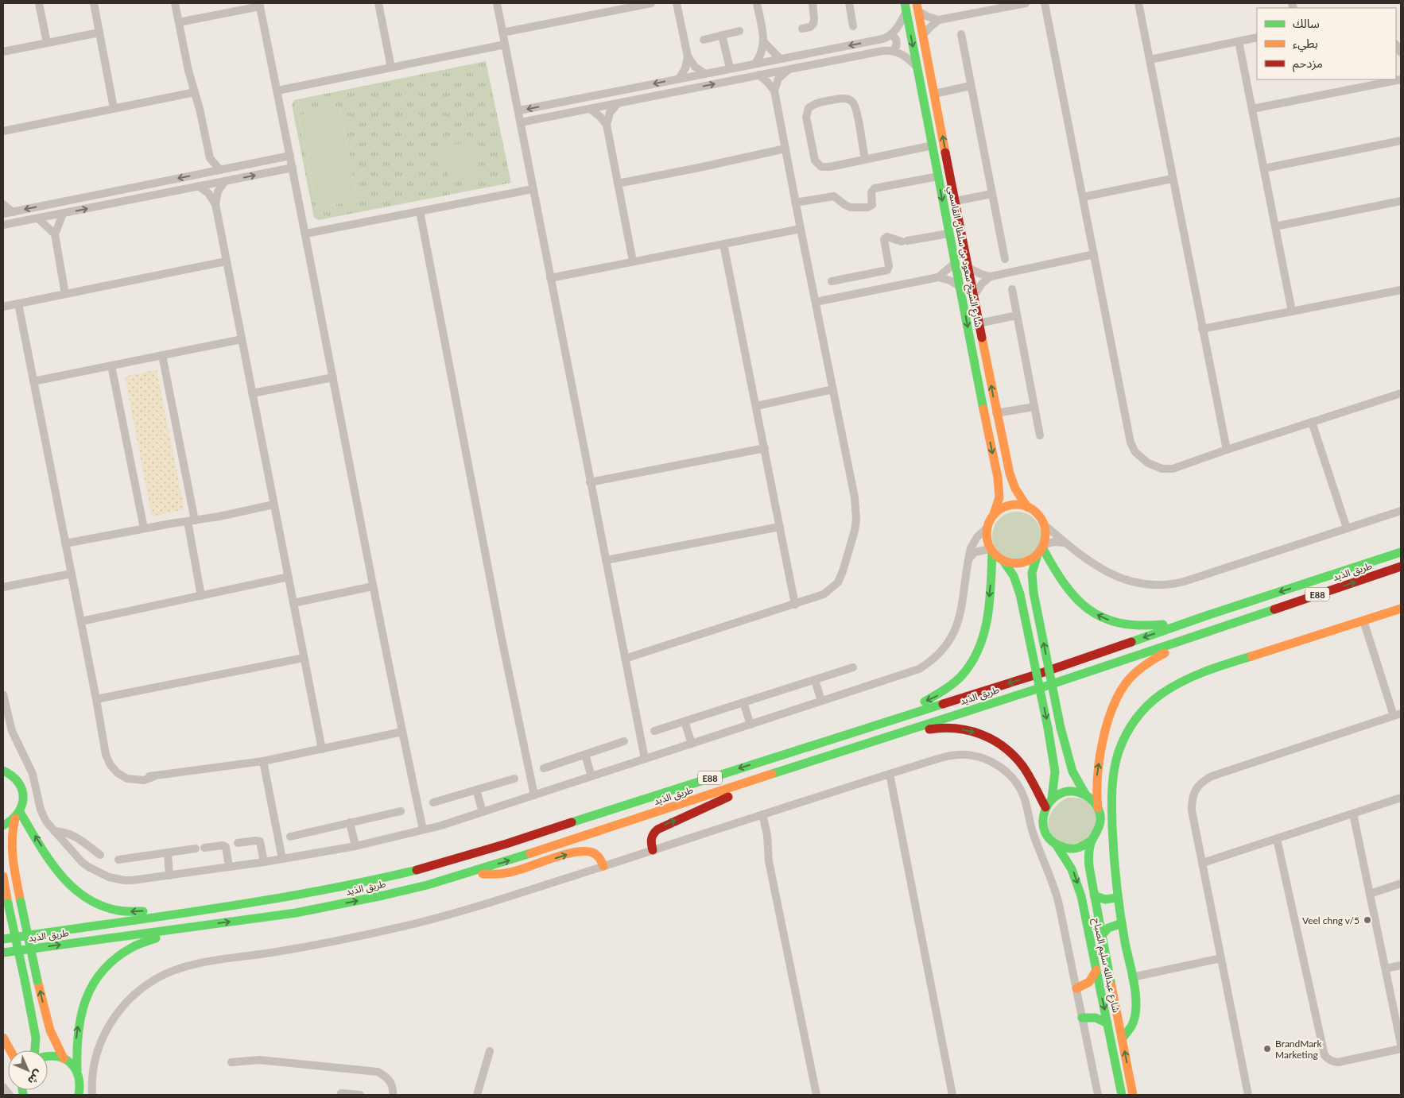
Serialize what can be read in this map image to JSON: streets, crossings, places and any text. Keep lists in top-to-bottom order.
{
  "streets": {
    "main road": [
      "شارع الشيخ سعود بن سلطان القاسمي",
      "طريق الذيد",
      "E88",
      "شارع عبدالله سليم الصباح"
    ]
  },
  "places": ["Veel chng v/5", "BrandMark Marketing"],
  "legend": ["سالك", "بطيء", "مزدحم"],
  "north": "bottom right"
}
